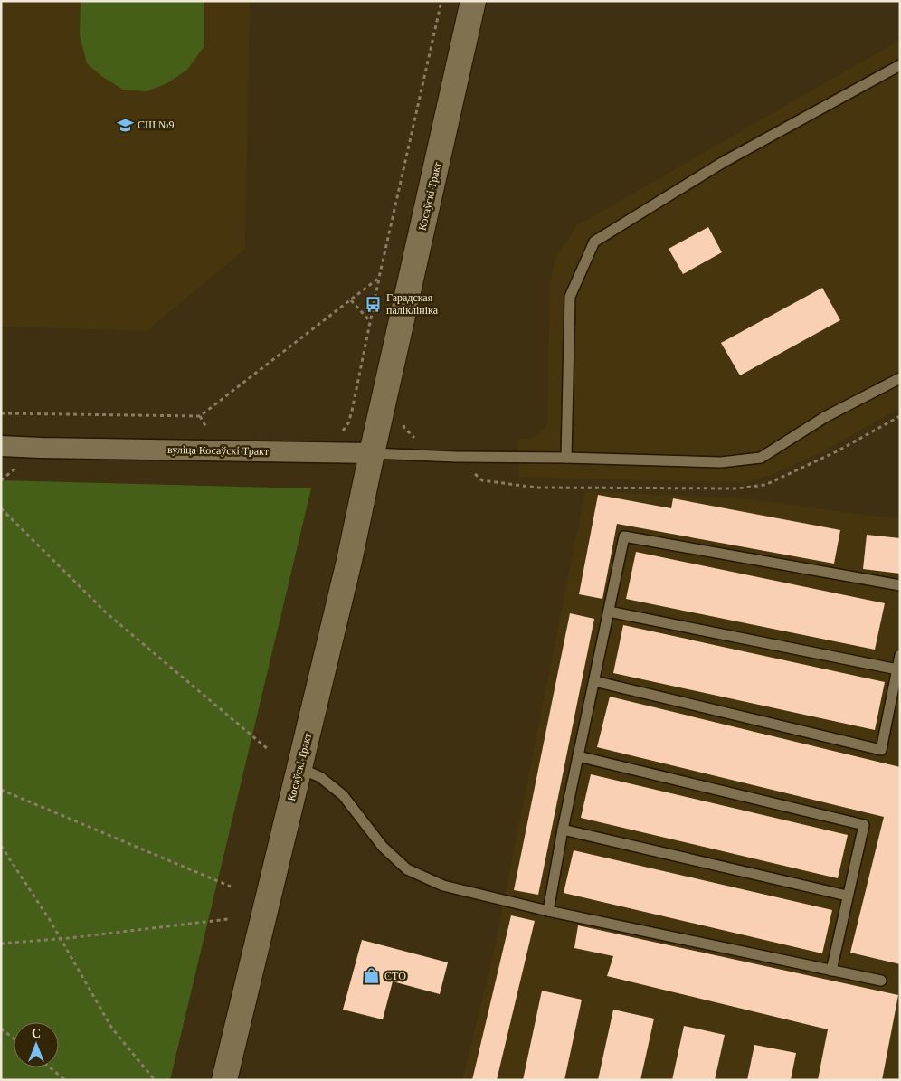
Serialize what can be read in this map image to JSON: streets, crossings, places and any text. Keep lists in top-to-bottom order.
{
  "streets": {
    "main road": ["Косаўскі Тракт"],
    "street": ["вуліца Косаўскі Тракт"]
  },
  "crossings": [
    ["Косаўскі Тракт", "вуліца Косаўскі Тракт"]
  ],
  "places": {
    "school or university": ["СШ №9"],
    "bus stop": ["Гарадская паліклініка"],
    "shop": ["СТО"]
  },
  "north": "top"
}
